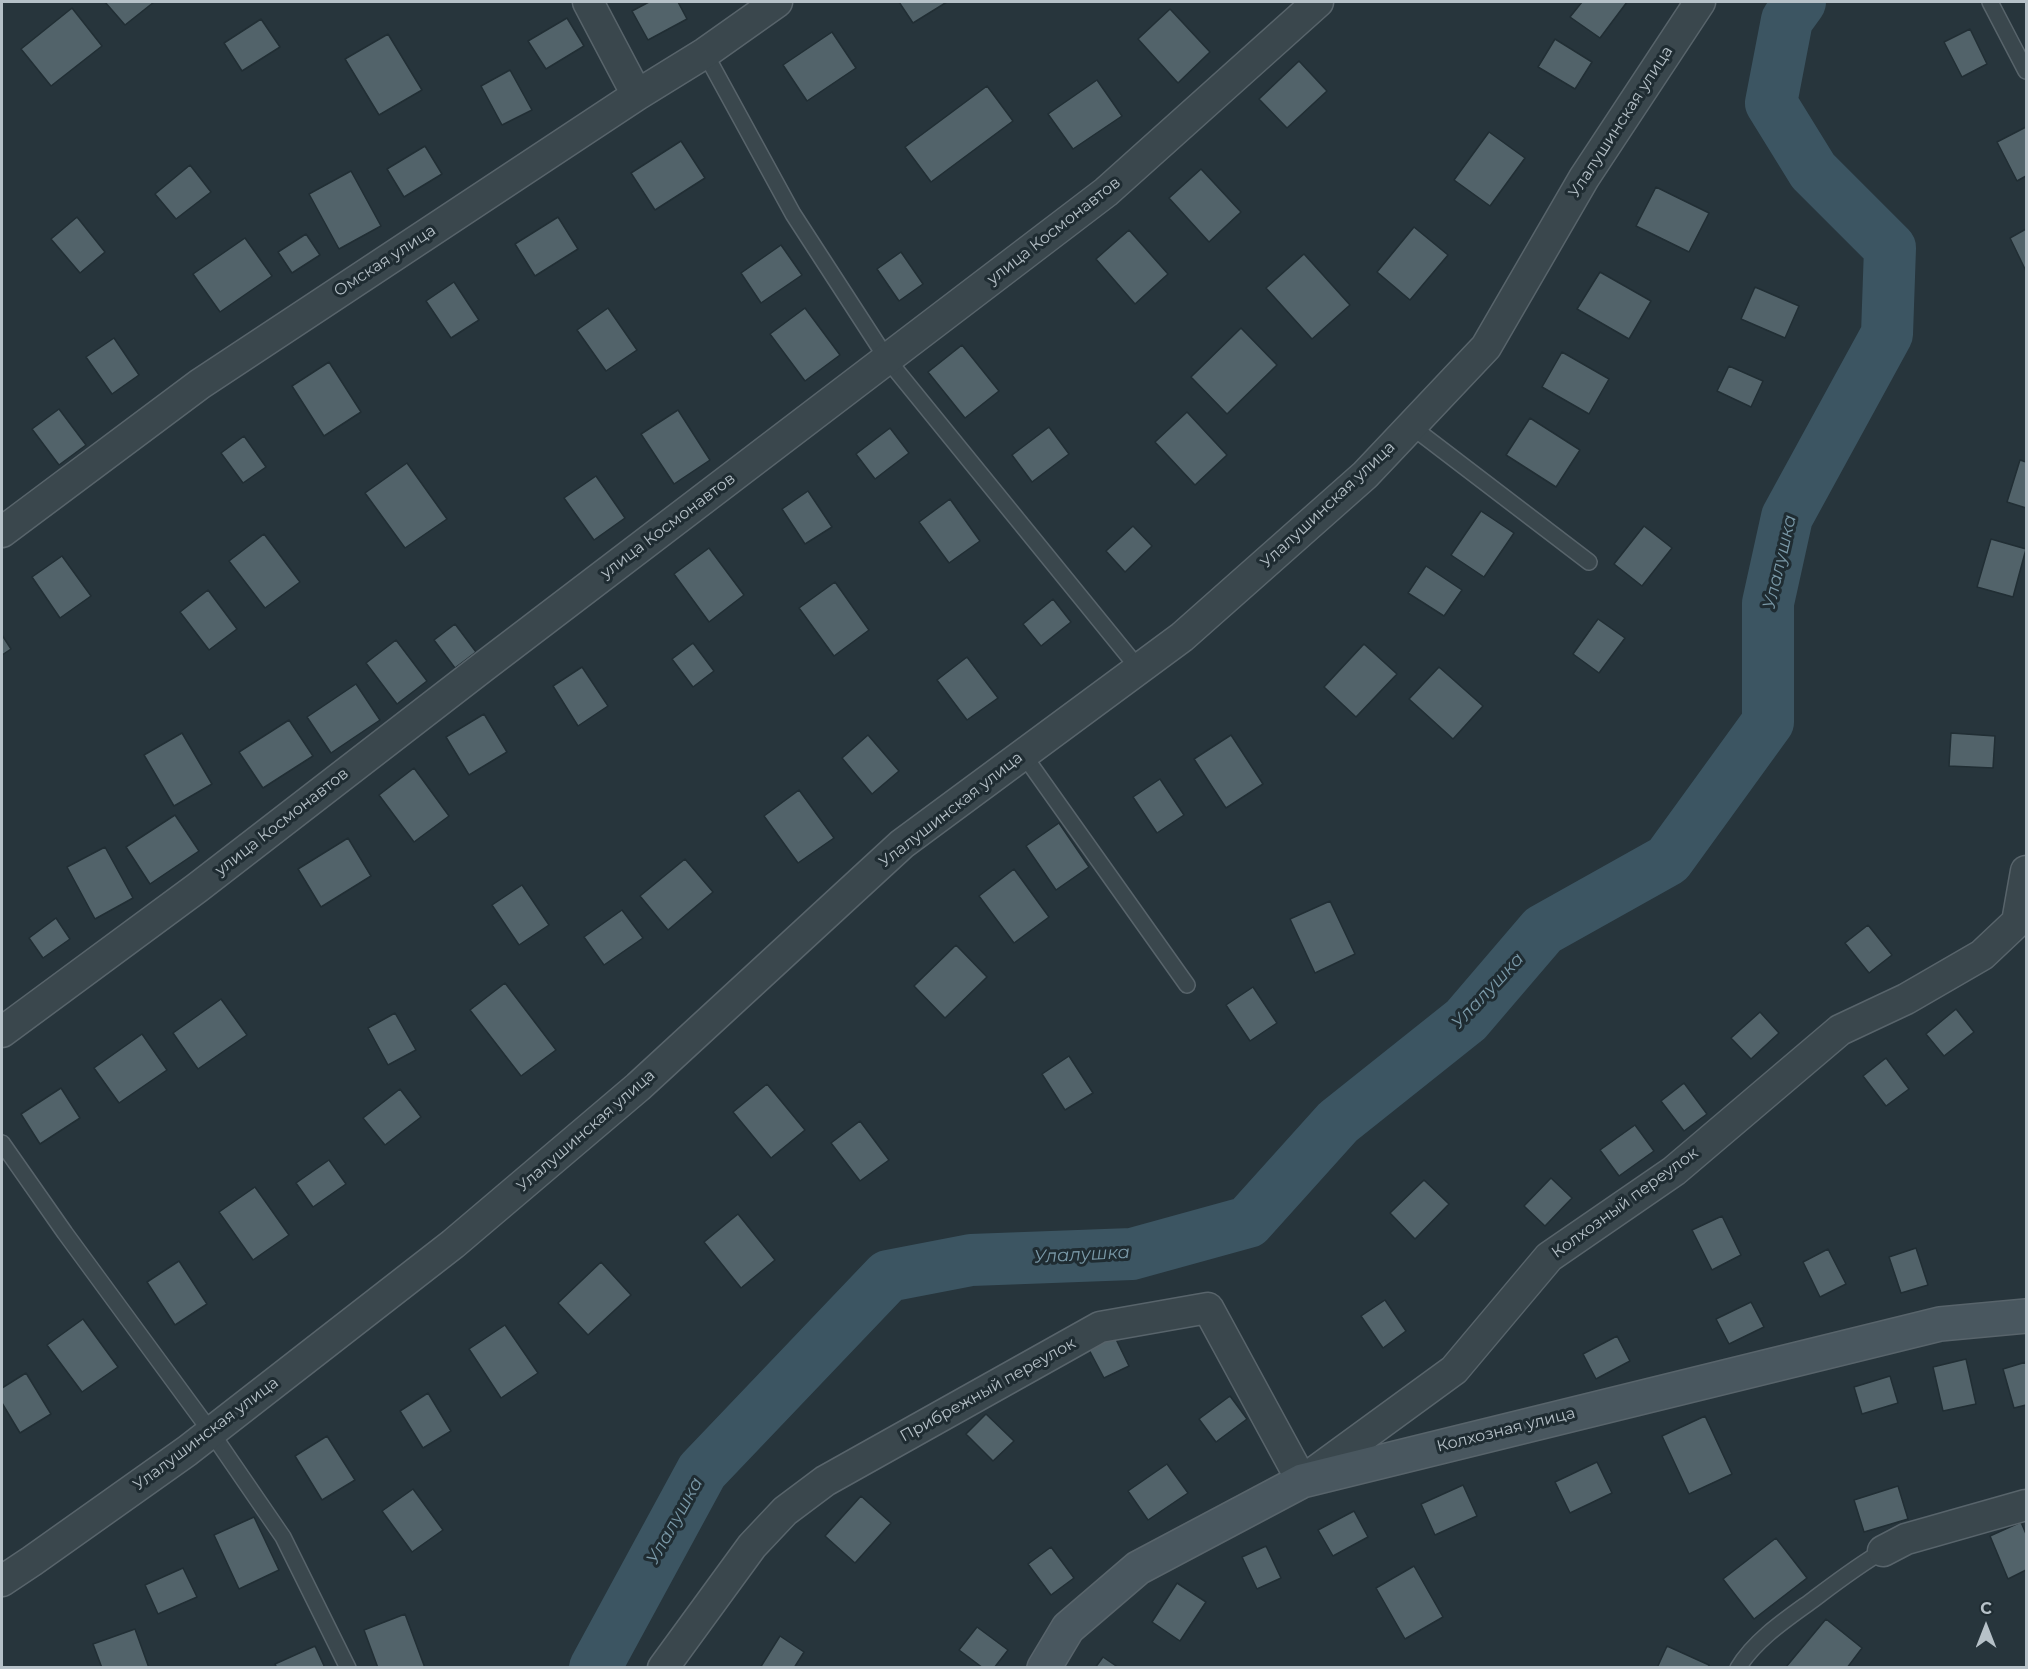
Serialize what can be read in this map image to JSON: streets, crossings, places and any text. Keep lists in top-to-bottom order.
{
  "streets": {
    "street": [
      "Улалушинская улица",
      "улица Космонавтов",
      "Омская улица",
      "Колхозный переулок",
      "Прибрежный переулок",
      "Колхозная улица"
    ]
  },
  "crossings": [
    ["Колхозный переулок", "Прибрежный переулок"],
    ["Колхозный переулок", "Колхозная улица"],
    ["Прибрежный переулок", "Колхозная улица"]
  ],
  "water": ["Улалушка"],
  "north": "top"
}
